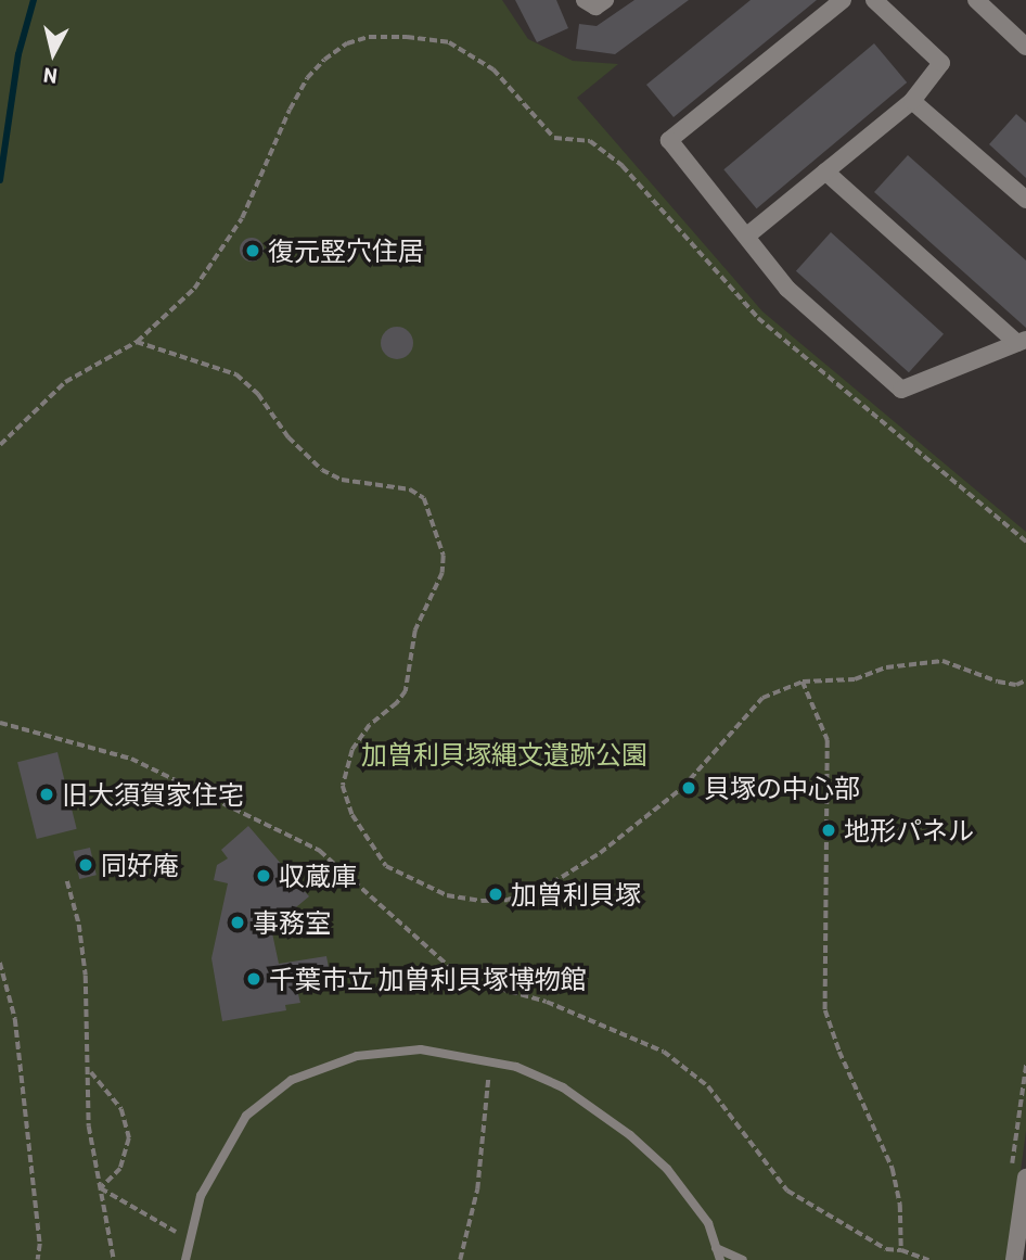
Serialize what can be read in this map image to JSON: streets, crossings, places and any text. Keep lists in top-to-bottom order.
{
  "parks": ["加曽利貝塚縄文遺跡公園"],
  "places": [
    "復元竪穴住居",
    "貝塚の中心部",
    "旧大須賀家住宅",
    "地形パネル",
    "同好庵",
    "収蔵庫",
    "加曽利貝塚",
    "事務室",
    "千葉市立 加曽利貝塚博物館"
  ],
  "north": "bottom"
}
